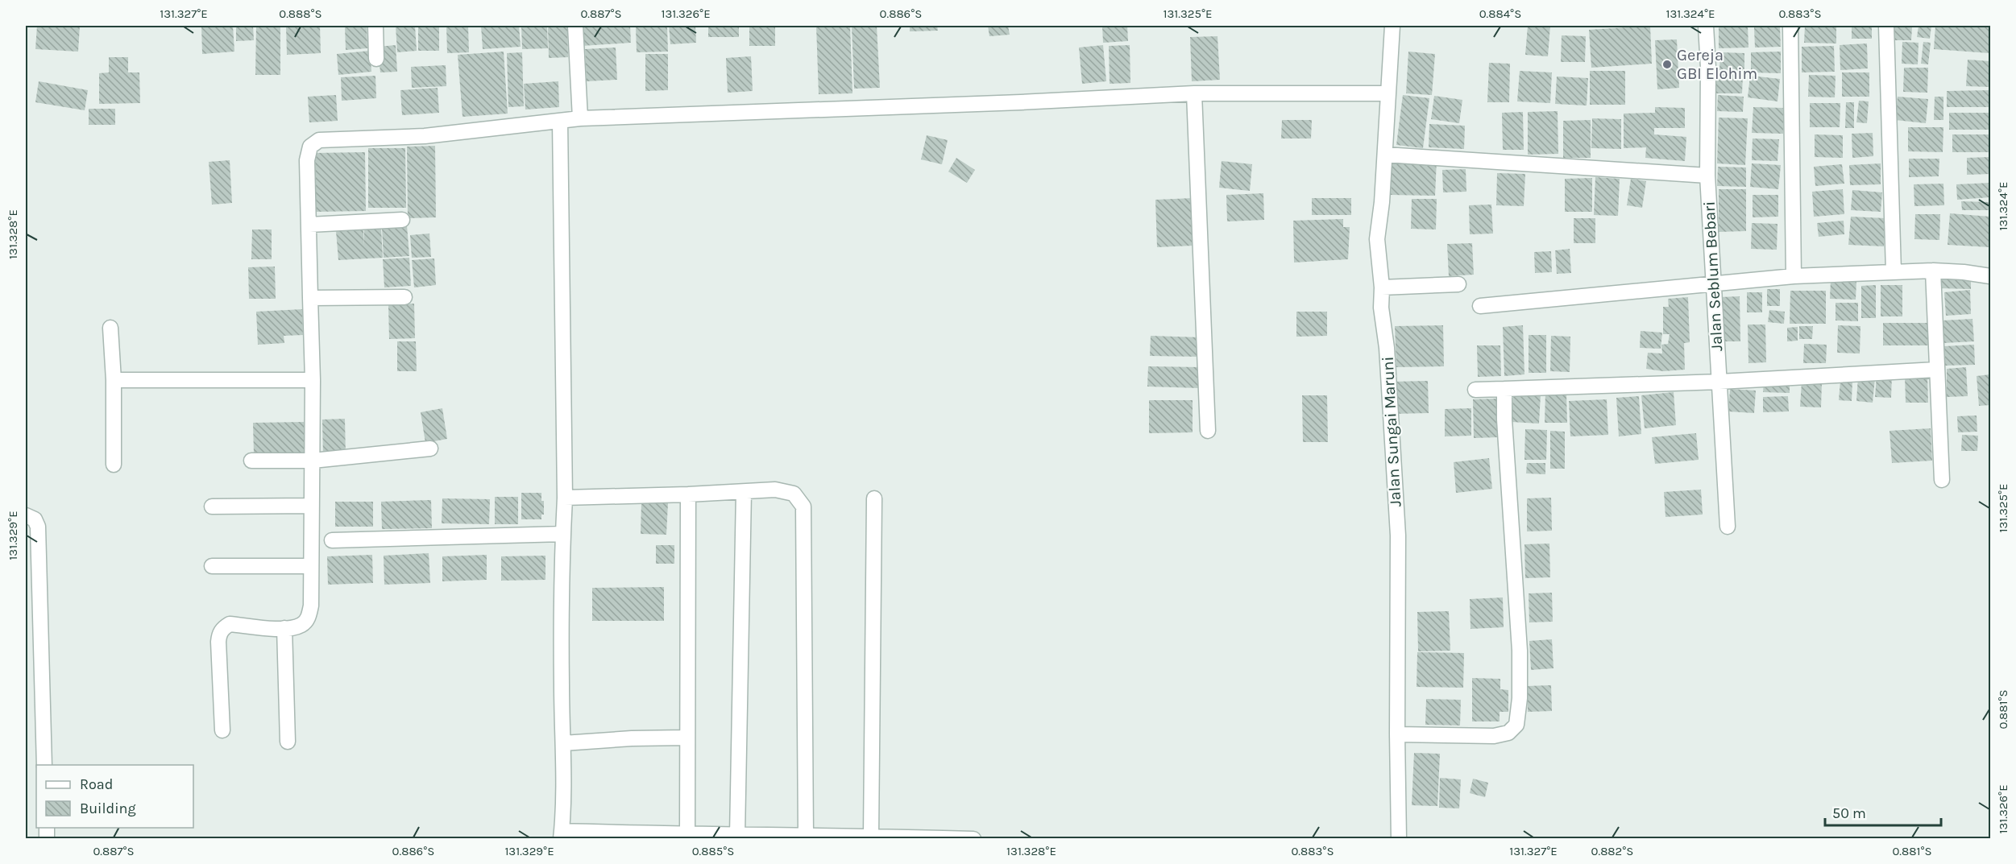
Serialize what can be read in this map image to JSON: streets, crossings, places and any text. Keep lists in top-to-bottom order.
{
  "streets": {
    "street": ["Jalan Seblum Bebari", "Jalan Sungai Maruni"]
  },
  "places": ["Gereja GBI Elohim"],
  "legend": ["Road", "Building"],
  "scale_bar": "50 m",
  "coordinates": [
    "131.327°E",
    "0.888°S",
    "0.887°S",
    "131.326°E",
    "0.886°S",
    "131.325°E",
    "0.884°S",
    "131.324°E",
    "0.883°S",
    "131.328°E",
    "131.329°E",
    "0.881°S",
    "0.885°S",
    "0.882°S"
  ]
}
